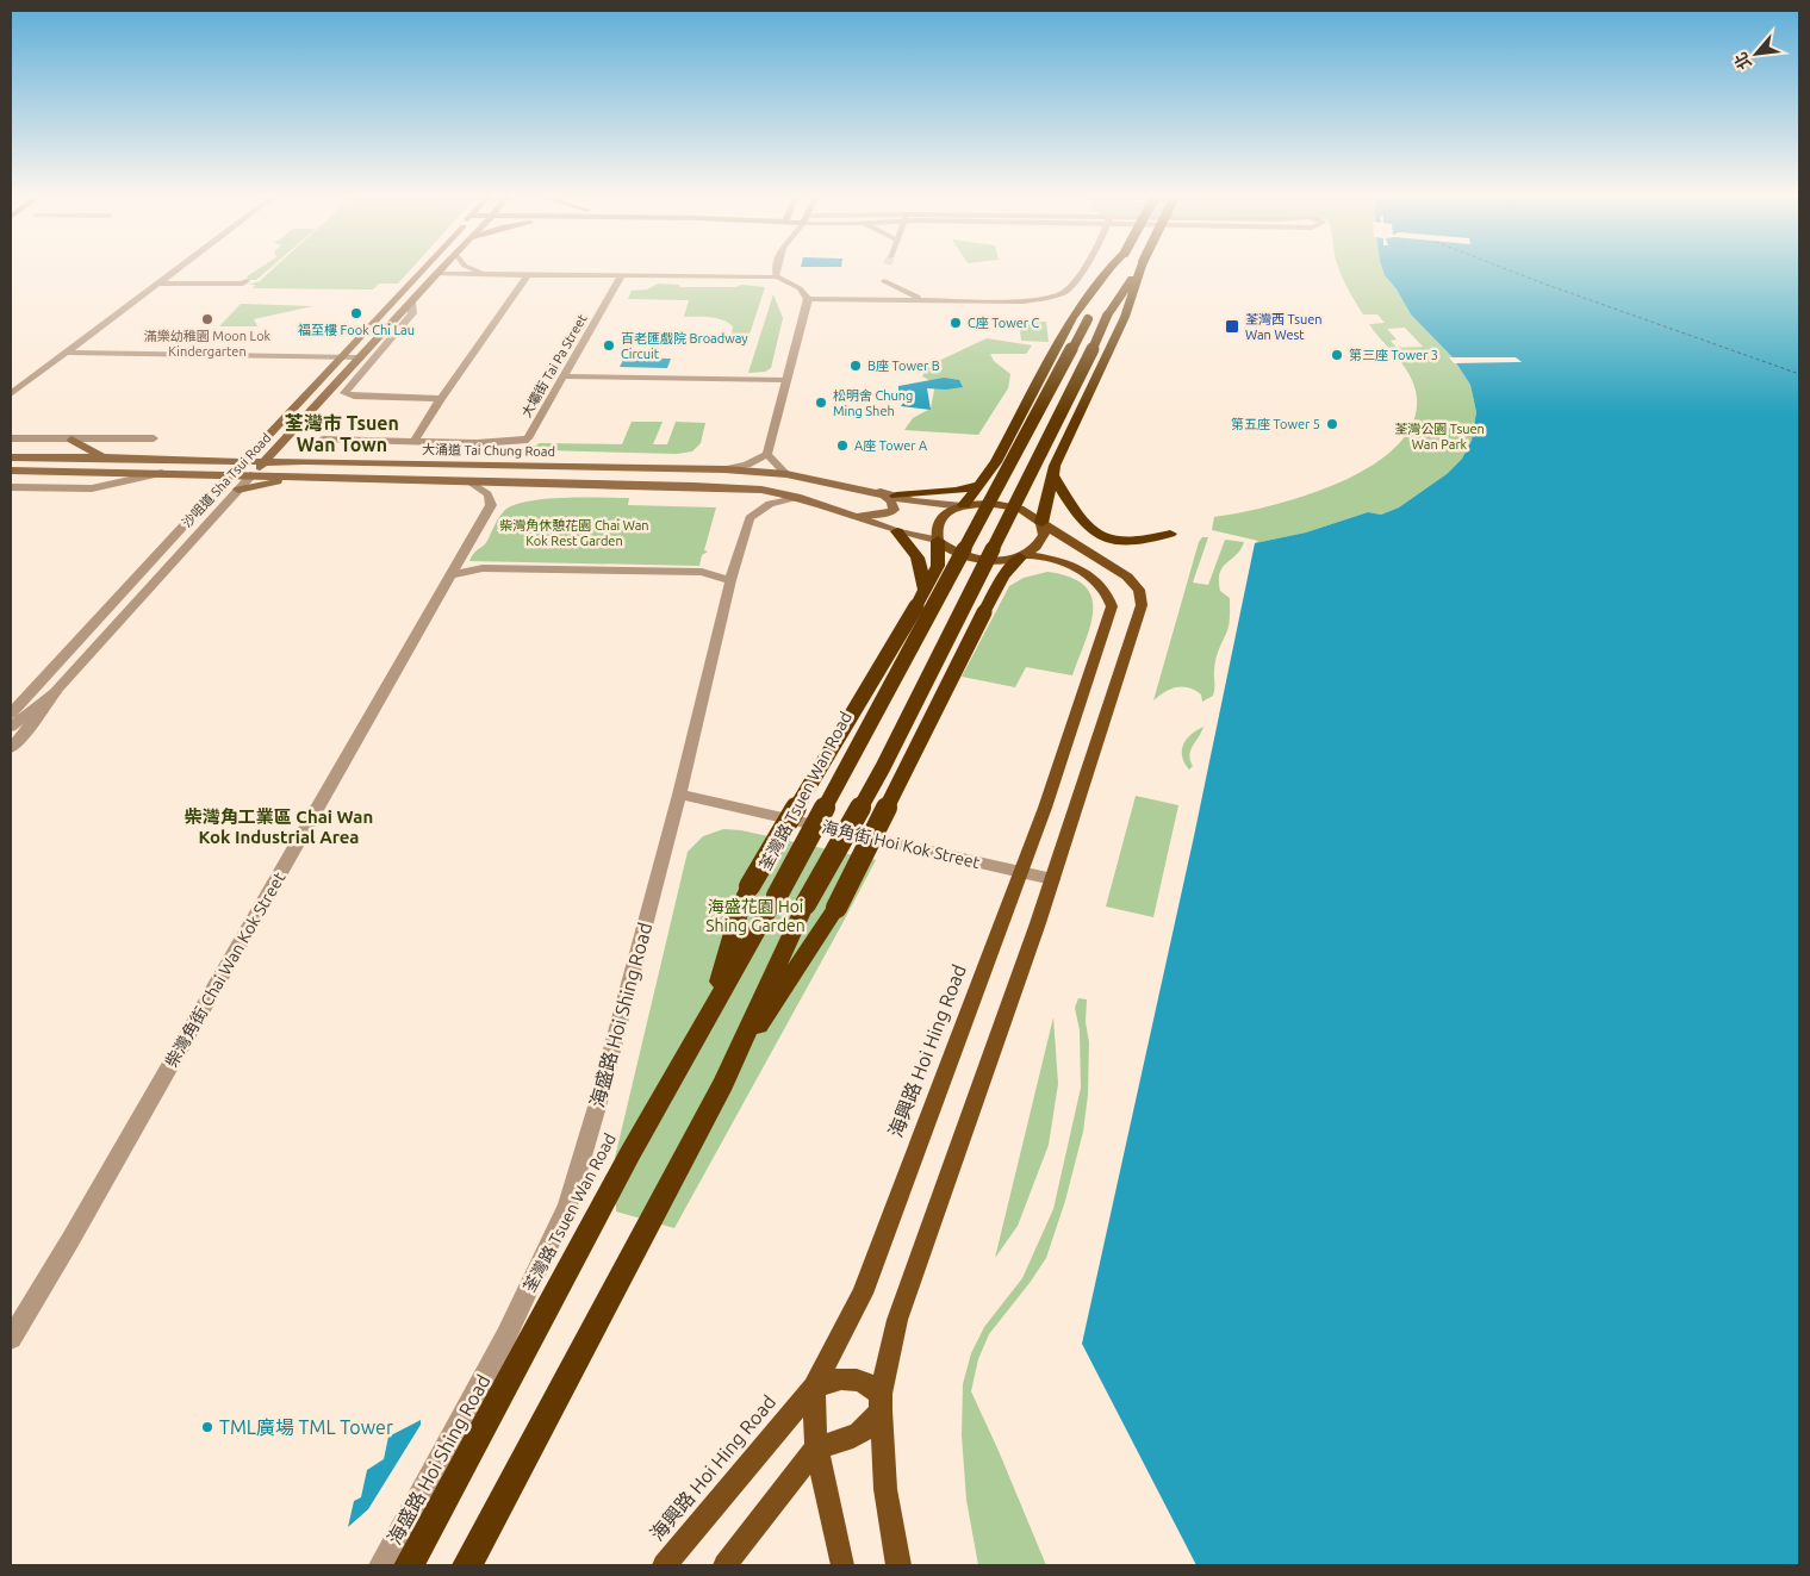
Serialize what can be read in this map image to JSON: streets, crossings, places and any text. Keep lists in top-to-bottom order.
{
  "streets": {
    "highway": ["荃灣路 Tsuen Wan Road"],
    "main road": ["大涌道 Tai Chung Road", "沙咀道 Sha Tsui Road", "海興路 Hoi Hing Road"],
    "street": [
      "大壩街 Tai Pa Street",
      "海角街 Hoi Kok Street",
      "柴灣角街 Chai Wan Kok Street",
      "海盛路 Hoi Shing Road"
    ]
  },
  "crossings": [
    ["大涌道 Tai Chung Road", "沙咀道 Sha Tsui Road"],
    ["大涌道 Tai Chung Road", "柴灣角街 Chai Wan Kok Street"],
    ["大涌道 Tai Chung Road", "海盛路 Hoi Shing Road"],
    ["大涌道 Tai Chung Road", "海興路 Hoi Hing Road"],
    ["海角街 Hoi Kok Street", "海盛路 Hoi Shing Road"],
    ["海角街 Hoi Kok Street", "海興路 Hoi Hing Road"]
  ],
  "districts": ["荃灣市 Tsuen Wan Town", "柴灣角工業區 Chai Wan Kok Industrial Area"],
  "parks": ["荃灣公園 Tsuen Wan Park", "柴灣角休憩花園 Chai Wan Kok Rest Garden", "海盛花園 Hoi Shing Garden"],
  "places": {
    "other": [
      "福至樓 Fook Chi Lau",
      "滿樂幼稚園 Moon Lok Kindergarten",
      "C座 Tower C",
      "百老匯戲院 Broadway Circuit",
      "第三座 Tower 3",
      "B座 Tower B",
      "松明舍 Chung Ming Sheh",
      "第五座 Tower 5",
      "A座 Tower A",
      "TML廣場 TML Tower"
    ],
    "transit": ["荃灣西 Tsuen Wan West"]
  },
  "north": "bottom left"
}
